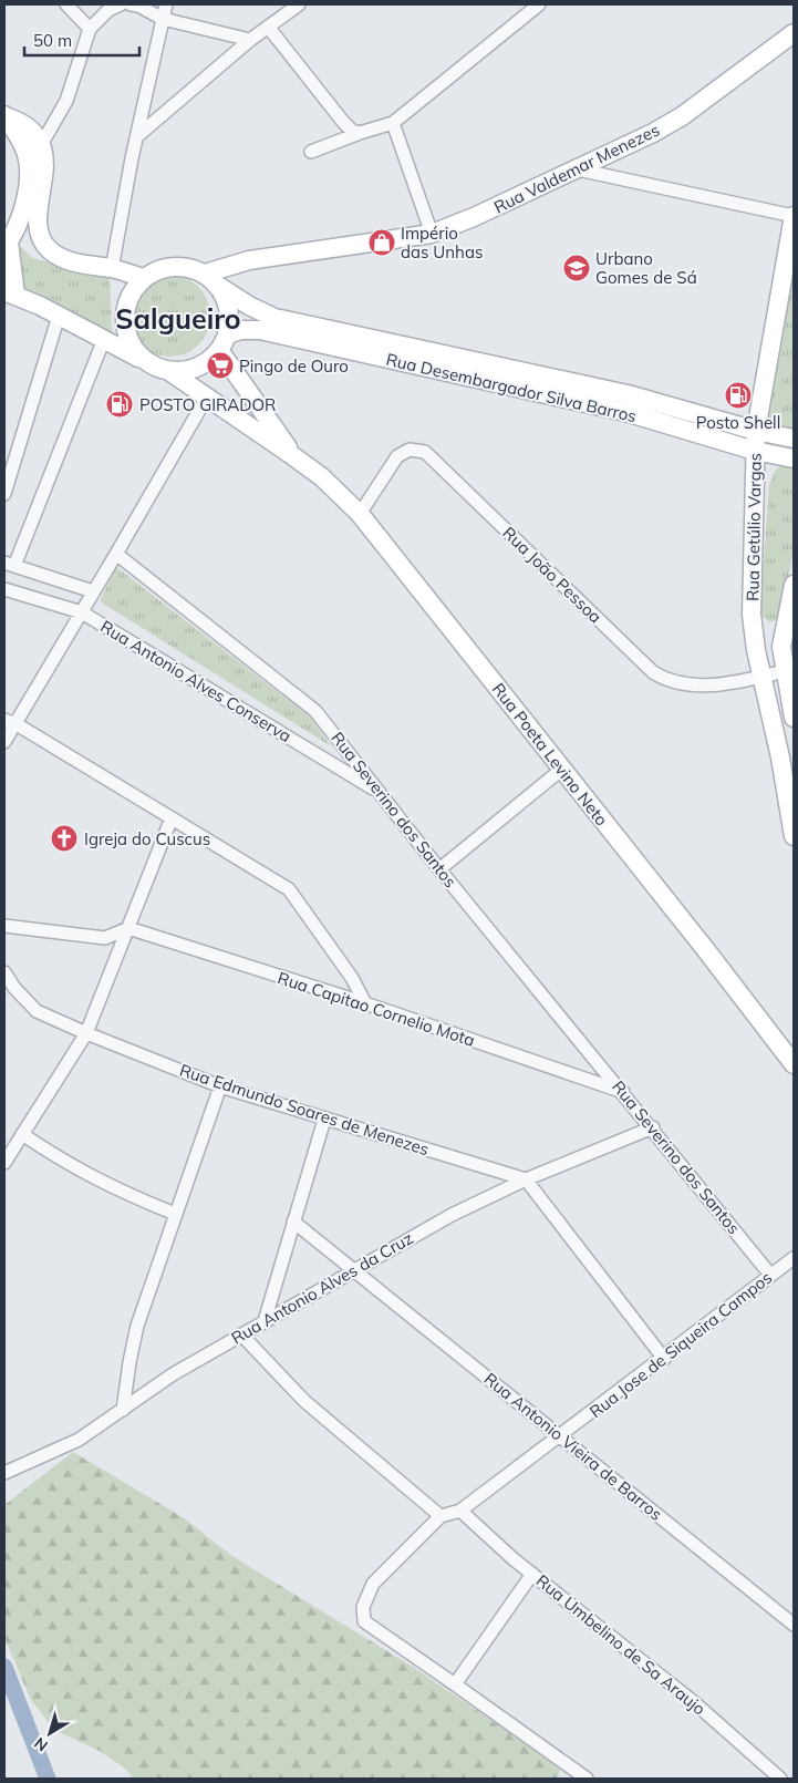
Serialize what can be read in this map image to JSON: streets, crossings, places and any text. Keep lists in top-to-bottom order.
{
  "streets": {
    "main road": [
      "Rua Valdemar Menezes",
      "Rua Desembargador Silva Barros",
      "Rua Getúlio Vargas",
      "Rua Poeta Levino Neto"
    ],
    "street": [
      "Rua João Pessoa",
      "Rua Antonio Alves Conserva",
      "Rua Severino dos Santos",
      "Rua Capitao Cornelio Mota",
      "Rua Edmundo Soares de Menezes",
      "Rua Antonio Alves da Cruz",
      "Rua Jose de Siqueira Campos",
      "Rua Antonio Vieira de Barros",
      "Rua Umbelino de Sa Araujo"
    ]
  },
  "crossings": [
    ["Rua Valdemar Menezes", "Rua Desembargador Silva Barros"],
    ["Rua Valdemar Menezes", "Rua Poeta Levino Neto"],
    ["Rua Desembargador Silva Barros", "Rua Getúlio Vargas"],
    ["Rua Desembargador Silva Barros", "Rua Poeta Levino Neto"],
    ["Rua Getúlio Vargas", "Rua João Pessoa"],
    ["Rua João Pessoa", "Rua Poeta Levino Neto"],
    ["Rua Antonio Alves Conserva", "Rua Severino dos Santos"],
    ["Rua Severino dos Santos", "Rua Capitao Cornelio Mota"],
    ["Rua Severino dos Santos", "Rua Antonio Alves da Cruz"],
    ["Rua Severino dos Santos", "Rua Jose de Siqueira Campos"],
    ["Rua Edmundo Soares de Menezes", "Rua Antonio Alves da Cruz"],
    ["Rua Antonio Alves da Cruz", "Rua Antonio Vieira de Barros"],
    ["Rua Jose de Siqueira Campos", "Rua Antonio Vieira de Barros"],
    ["Rua Jose de Siqueira Campos", "Rua Umbelino de Sa Araujo"]
  ],
  "districts": ["Salgueiro"],
  "places": {
    "shop": ["Império das Unhas"],
    "school or university": ["Urbano Gomes de Sá"],
    "supermarket": ["Pingo de Ouro"],
    "fuel station": ["Posto Shell", "POSTO GIRADOR"],
    "church": ["Igreja do Cuscus"]
  },
  "scale_bar": "50 m",
  "north": "bottom left"
}
